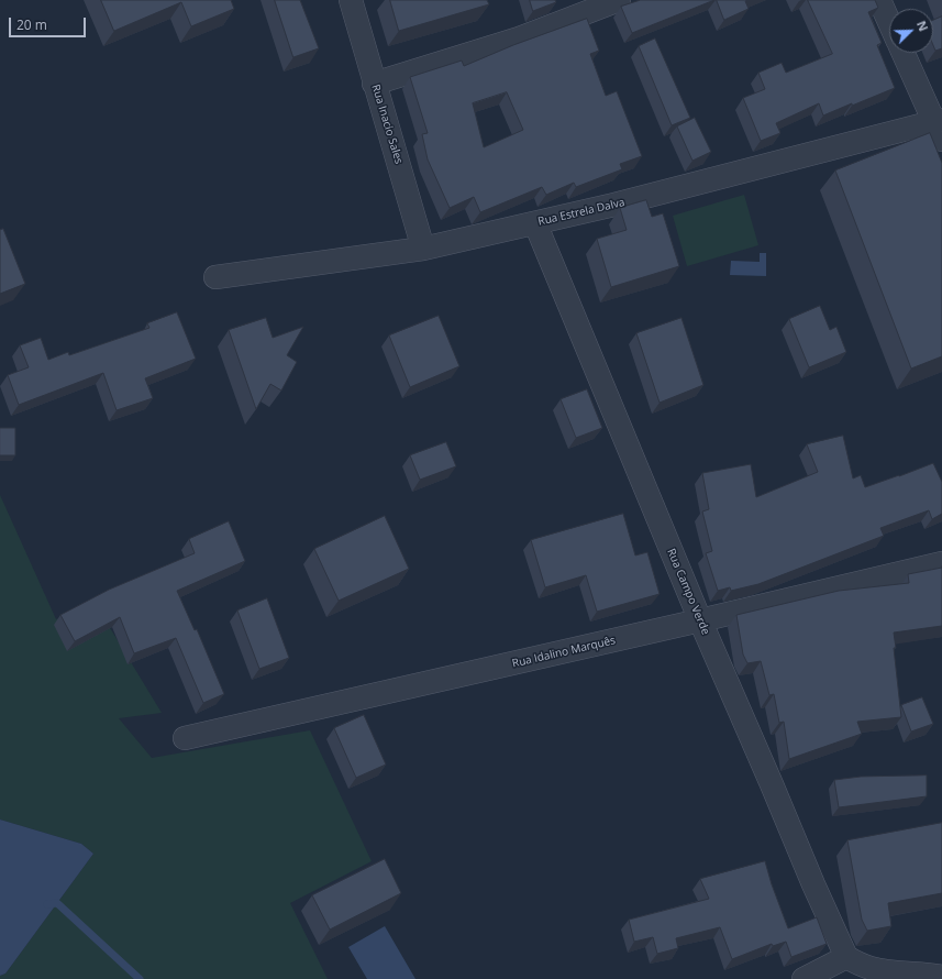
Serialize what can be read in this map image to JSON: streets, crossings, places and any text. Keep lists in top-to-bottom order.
{
  "streets": {
    "street": [
      "Rua Inacio Sales",
      "Rua Estrela Dalva",
      "Rua Campo Verde",
      "Rua Idalino Marquês"
    ]
  },
  "crossings": [
    ["Rua Inacio Sales", "Rua Estrela Dalva"],
    ["Rua Estrela Dalva", "Rua Campo Verde"],
    ["Rua Campo Verde", "Rua Idalino Marquês"]
  ],
  "scale_bar": "20 m",
  "north": "top right"
}
